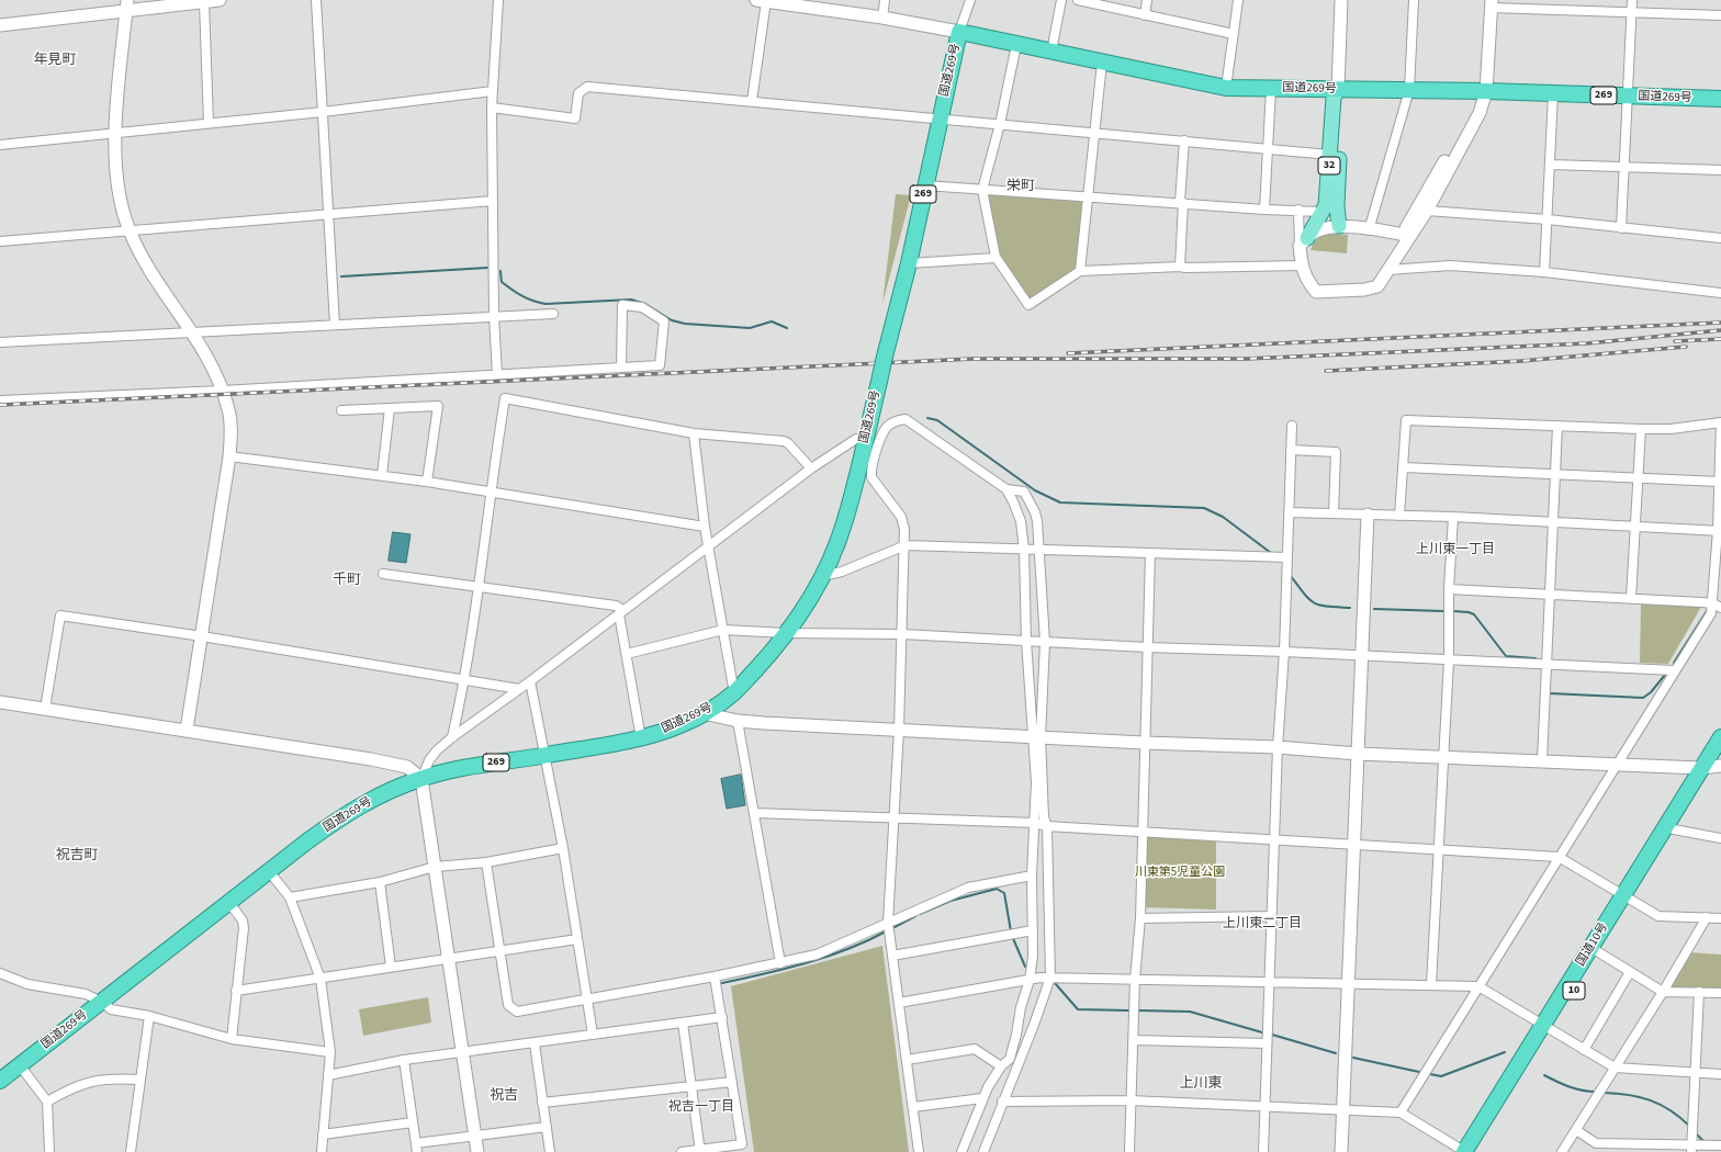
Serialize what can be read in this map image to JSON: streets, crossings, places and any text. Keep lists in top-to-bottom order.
{
  "streets": {
    "highway": [
      "国道269号",
      "269",
      "国道10号",
      "10"
    ],
    "main road": ["32"]
  },
  "crossings": [
    ["国道269号", "32"]
  ],
  "districts": [
    "年見町",
    "栄町",
    "上川東一丁目",
    "千町",
    "祝吉町",
    "上川東二丁目",
    "上川東",
    "祝吉",
    "祝吉一丁目"
  ],
  "parks": ["川東第5児童公園"]
}
